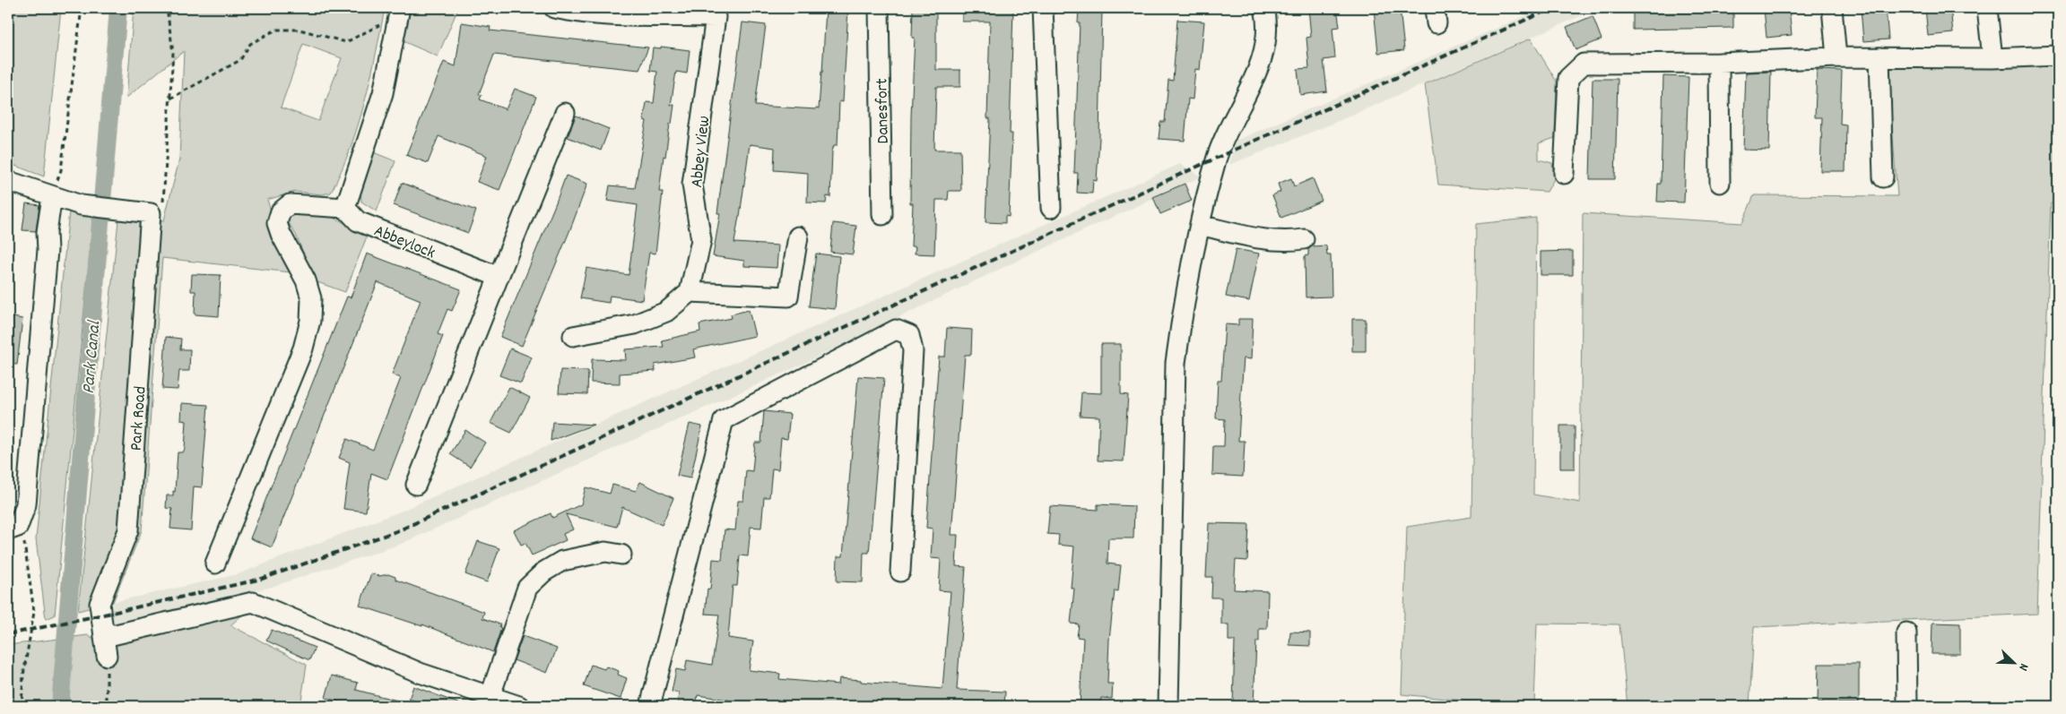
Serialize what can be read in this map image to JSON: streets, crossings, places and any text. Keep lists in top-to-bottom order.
{
  "streets": {
    "street": [
      "Danesfort",
      "Abbey View",
      "Abbeylock",
      "Park Road"
    ]
  },
  "water": ["Park Canal"],
  "north": "bottom right"
}
